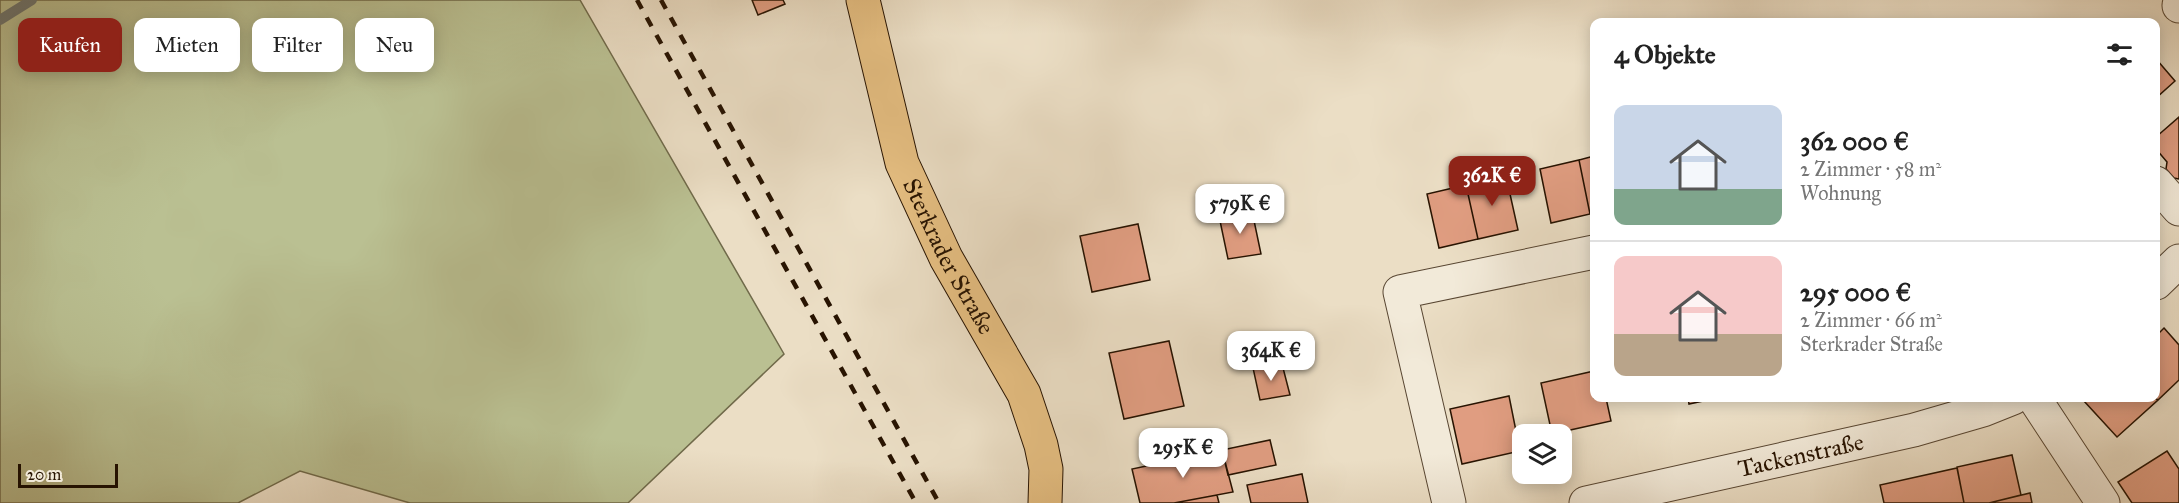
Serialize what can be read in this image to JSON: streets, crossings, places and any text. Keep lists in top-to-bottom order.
{
  "streets": {
    "main road": ["Sterkrader Straße"],
    "street": ["Tackenstraße"]
  },
  "scale_bar": "20 m",
  "page": {
    "chip": [
      "Kaufen",
      "Mieten",
      "Filter",
      "Neu"
    ],
    "heading": "4 Objekte",
    "list": [
      {
        "name": "362 000 €",
        "note": "2 Zimmer · 58 m² · Wohnung"
      },
      {
        "name": "295 000 €",
        "note": "2 Zimmer · 66 m² · Sterkrader Straße"
      }
    ],
    "price": [
      "362K €",
      "579K €",
      "364K €",
      "295K €"
    ],
    "scale": "20 m"
  }
}
